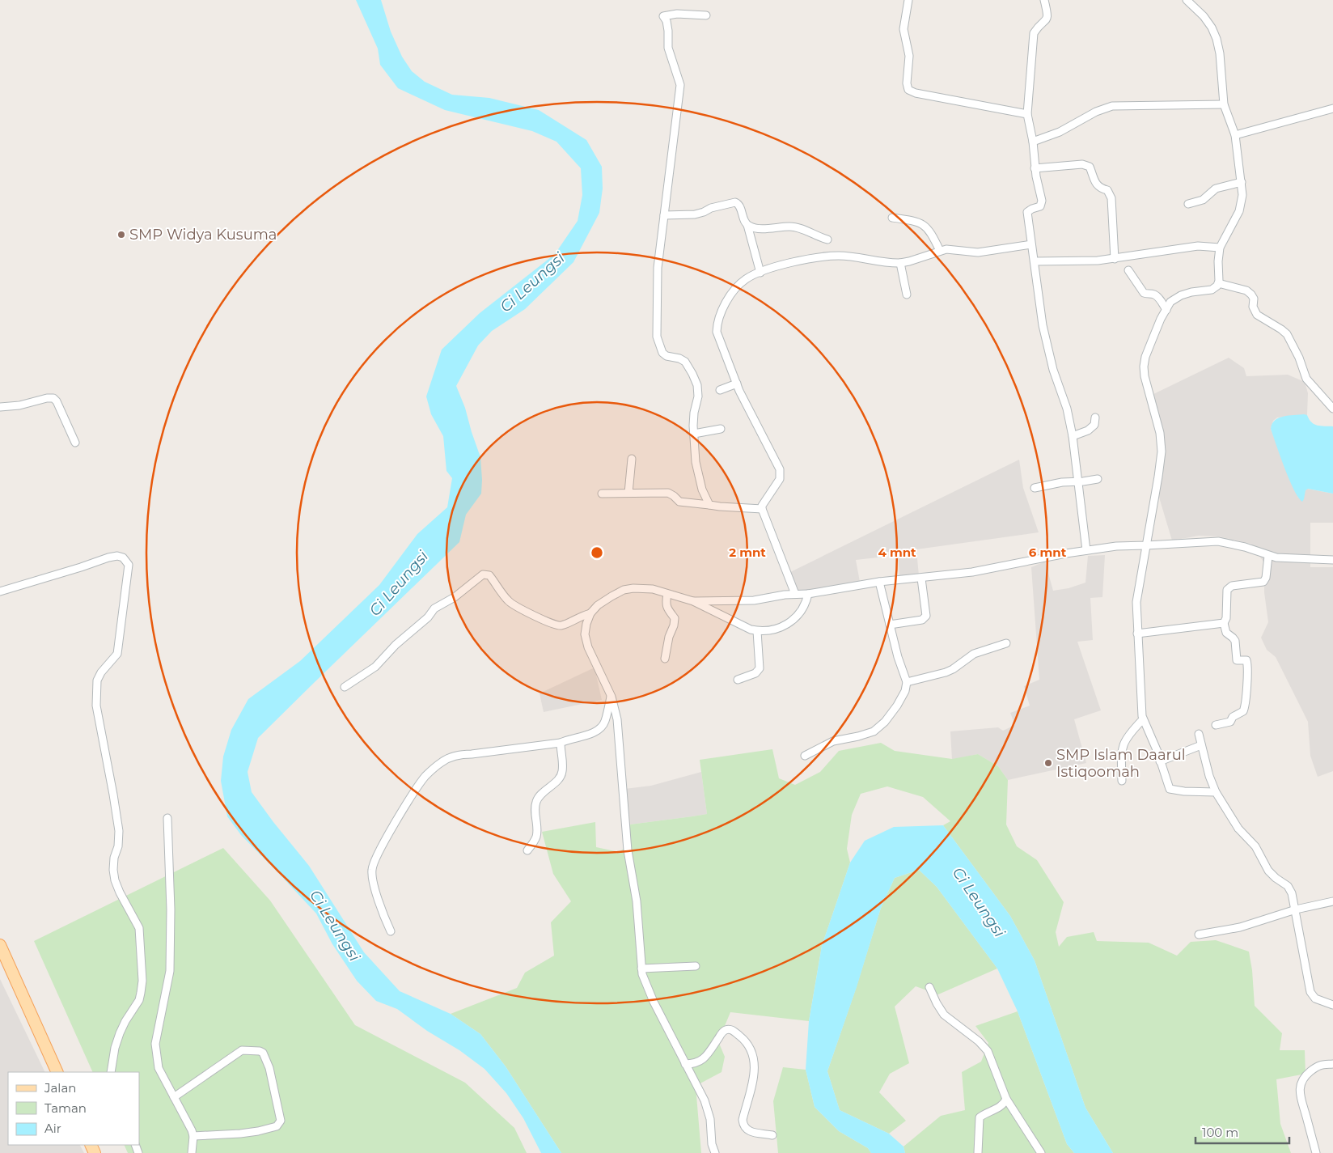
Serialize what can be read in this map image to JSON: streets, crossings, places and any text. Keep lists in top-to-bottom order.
{
  "water": ["Ci Leungsi"],
  "places": ["SMP Widya Kusuma", "SMP Islam Daarul Istiqoomah"],
  "legend": ["Jalan", "Taman", "Air"],
  "scale_bar": "100 m",
  "rings": ["2 mnt", "4 mnt", "6 mnt"]
}
